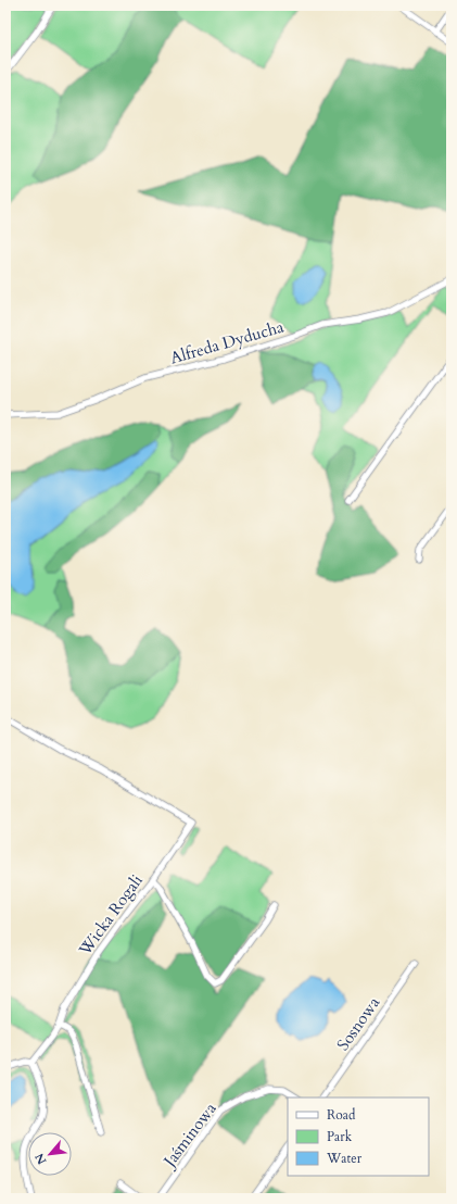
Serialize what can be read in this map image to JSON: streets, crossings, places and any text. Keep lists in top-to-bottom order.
{
  "streets": {
    "street": [
      "Alfreda Dyducha",
      "Wicka Rogali",
      "Sosnowa",
      "Jaśminowa"
    ]
  },
  "legend": ["Road", "Park", "Water"],
  "north": "bottom left"
}
